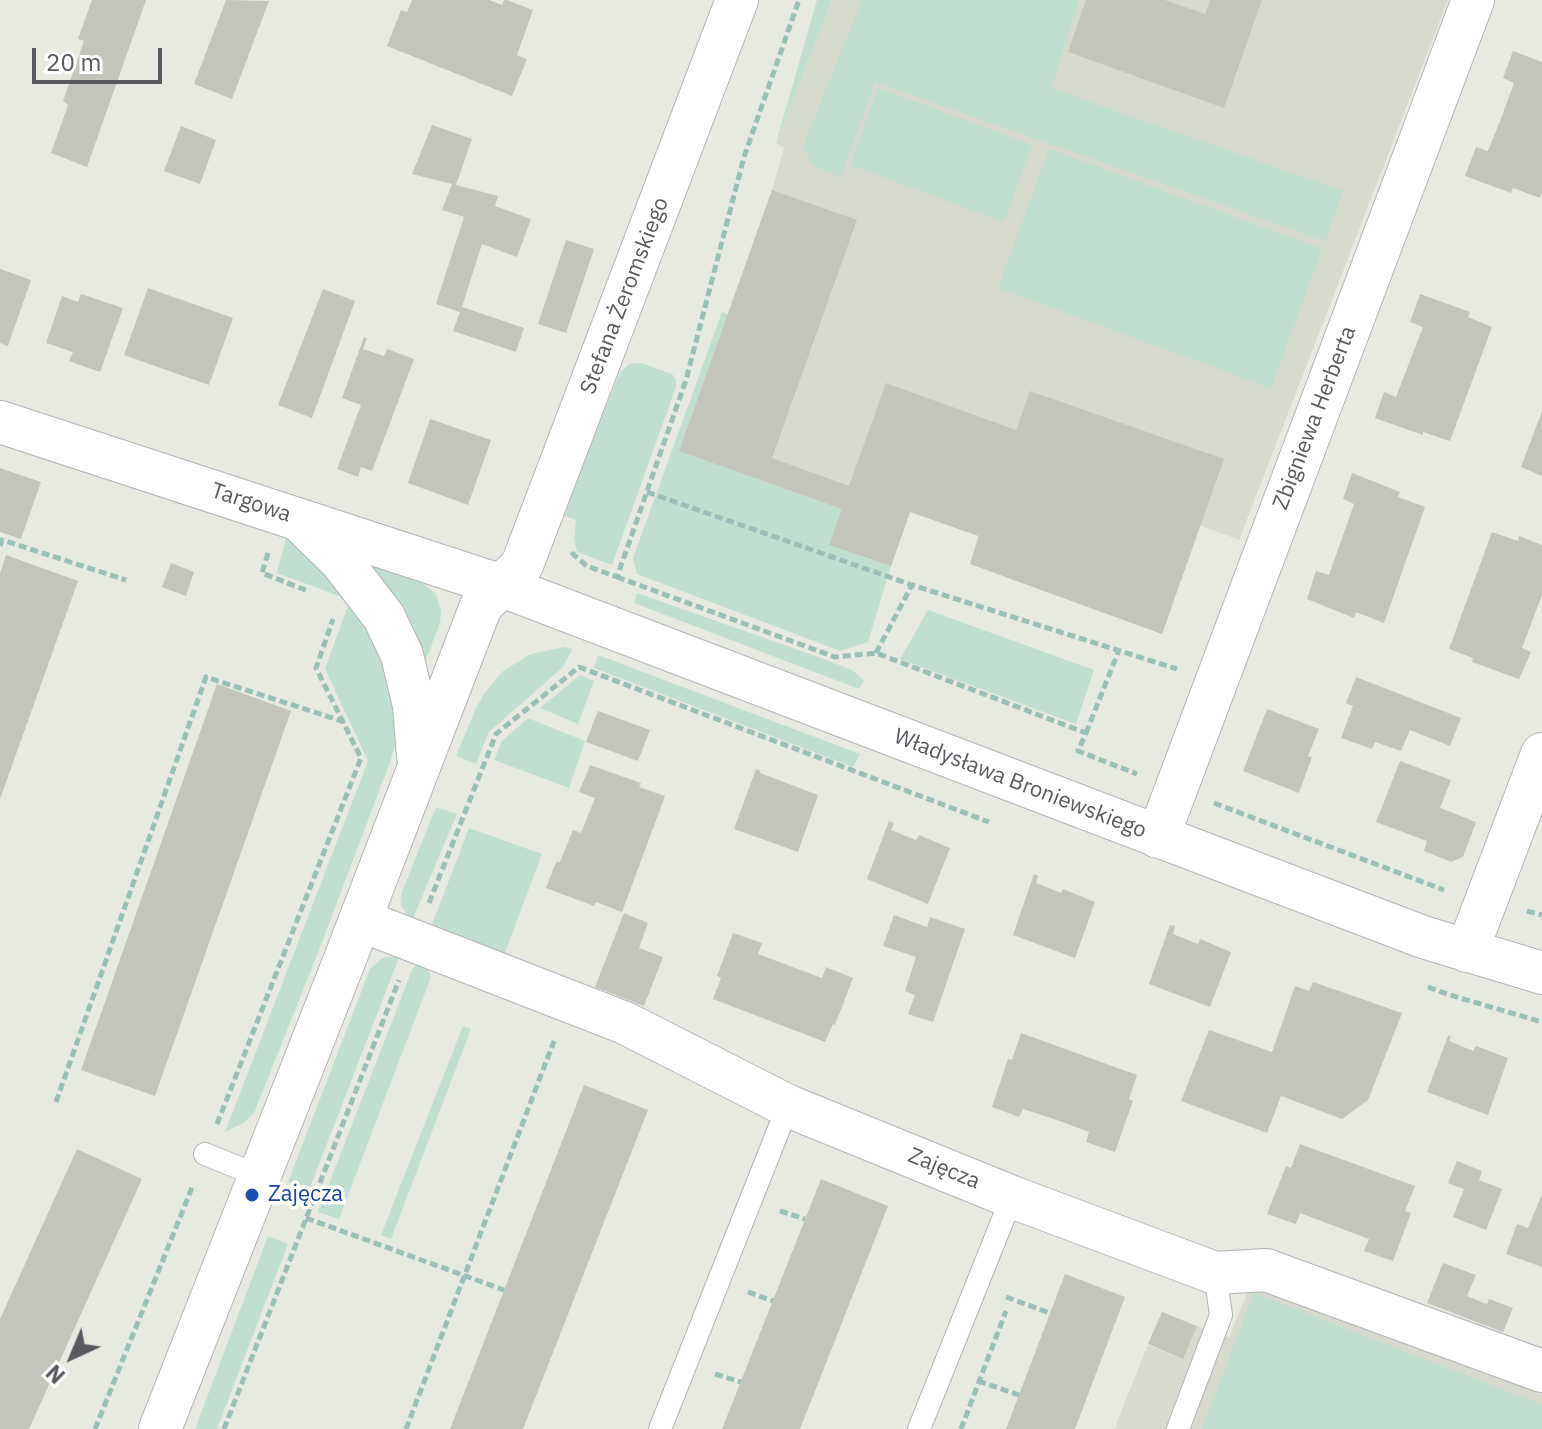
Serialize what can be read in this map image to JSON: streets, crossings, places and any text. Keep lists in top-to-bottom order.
{
  "streets": {
    "street": [
      "Stefana Żeromskiego",
      "Zbigniewa Herberta",
      "Targowa",
      "Władysława Broniewskiego",
      "Zajęcza"
    ]
  },
  "crossings": [
    ["Stefana Żeromskiego", "Targowa"],
    ["Stefana Żeromskiego", "Władysława Broniewskiego"],
    ["Zbigniewa Herberta", "Władysława Broniewskiego"],
    ["Targowa", "Władysława Broniewskiego"]
  ],
  "places": ["Zajęcza"],
  "scale_bar": "20 m",
  "north": "bottom left"
}
